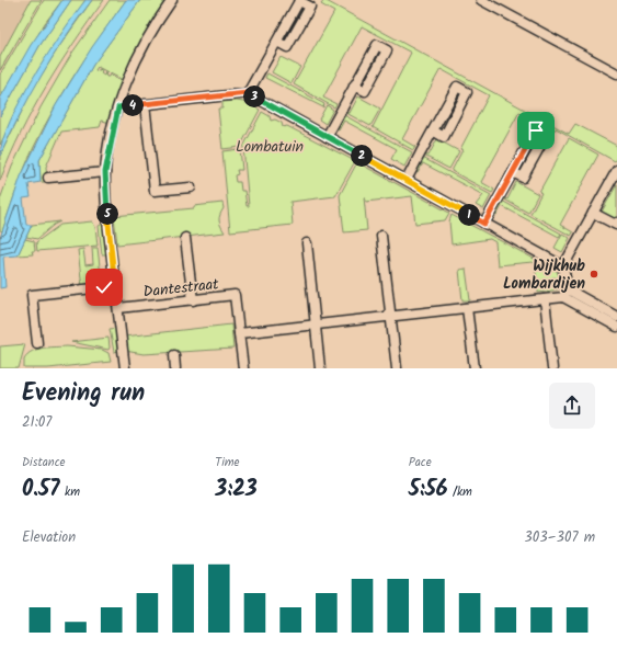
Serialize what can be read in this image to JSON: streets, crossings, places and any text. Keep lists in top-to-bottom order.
{
  "streets": {
    "street": ["Dantestraat"]
  },
  "parks": ["Lombatuin"],
  "places": ["Wijkhub Lombardijen"],
  "page": {
    "pins": [
      "3",
      "4",
      "2",
      "5",
      "1"
    ],
    "heading": ["Evening run", "21:07"],
    "stats": [
      ["Distance", "0.57 km"],
      ["Time", "3:23"],
      ["Pace", "5:56 /km"]
    ],
    "chart": ["Elevation", "303–307 m"]
  }
}
